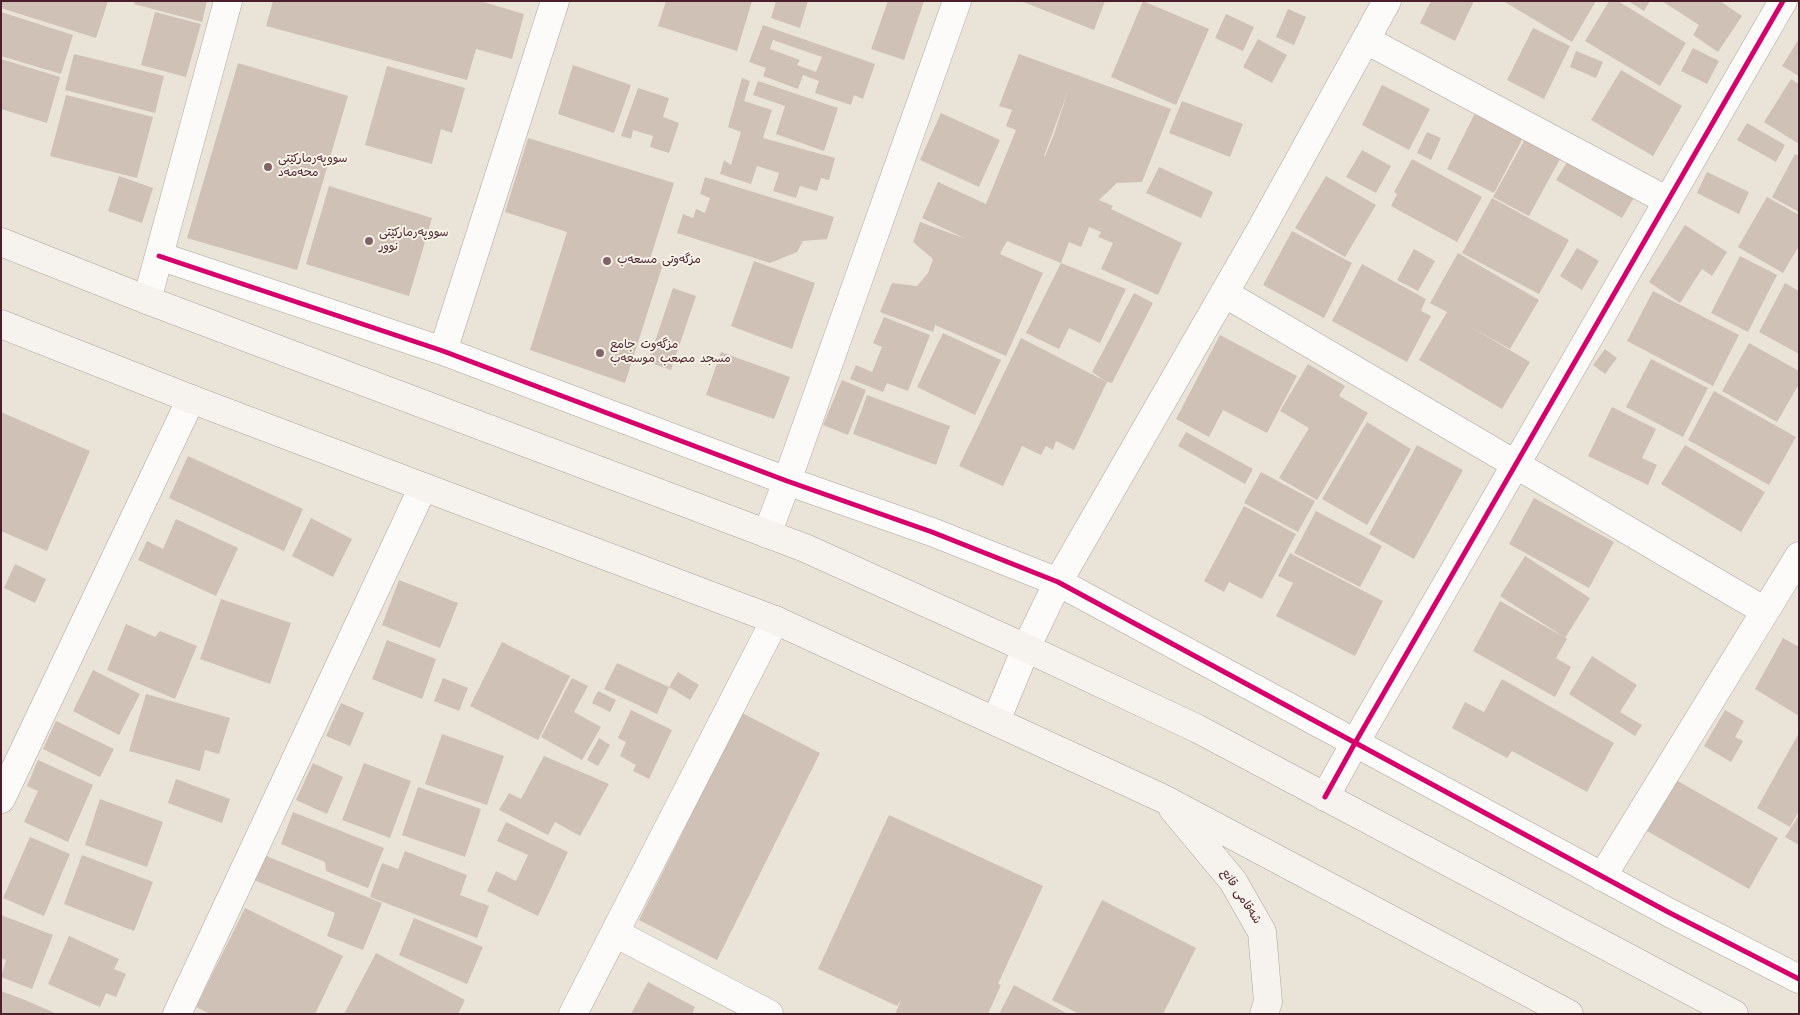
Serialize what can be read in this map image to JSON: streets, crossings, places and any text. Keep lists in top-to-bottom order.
{
  "streets": {
    "main road": ["شەقامی قانع"]
  },
  "places": [
    "سووپەرمارکێتی محەمەد",
    "سووپەرمارکێتی نوور",
    "مزگەوتی مسعەب",
    "مزگەوت جامع مسجد مصعب موسعەب"
  ]
}
